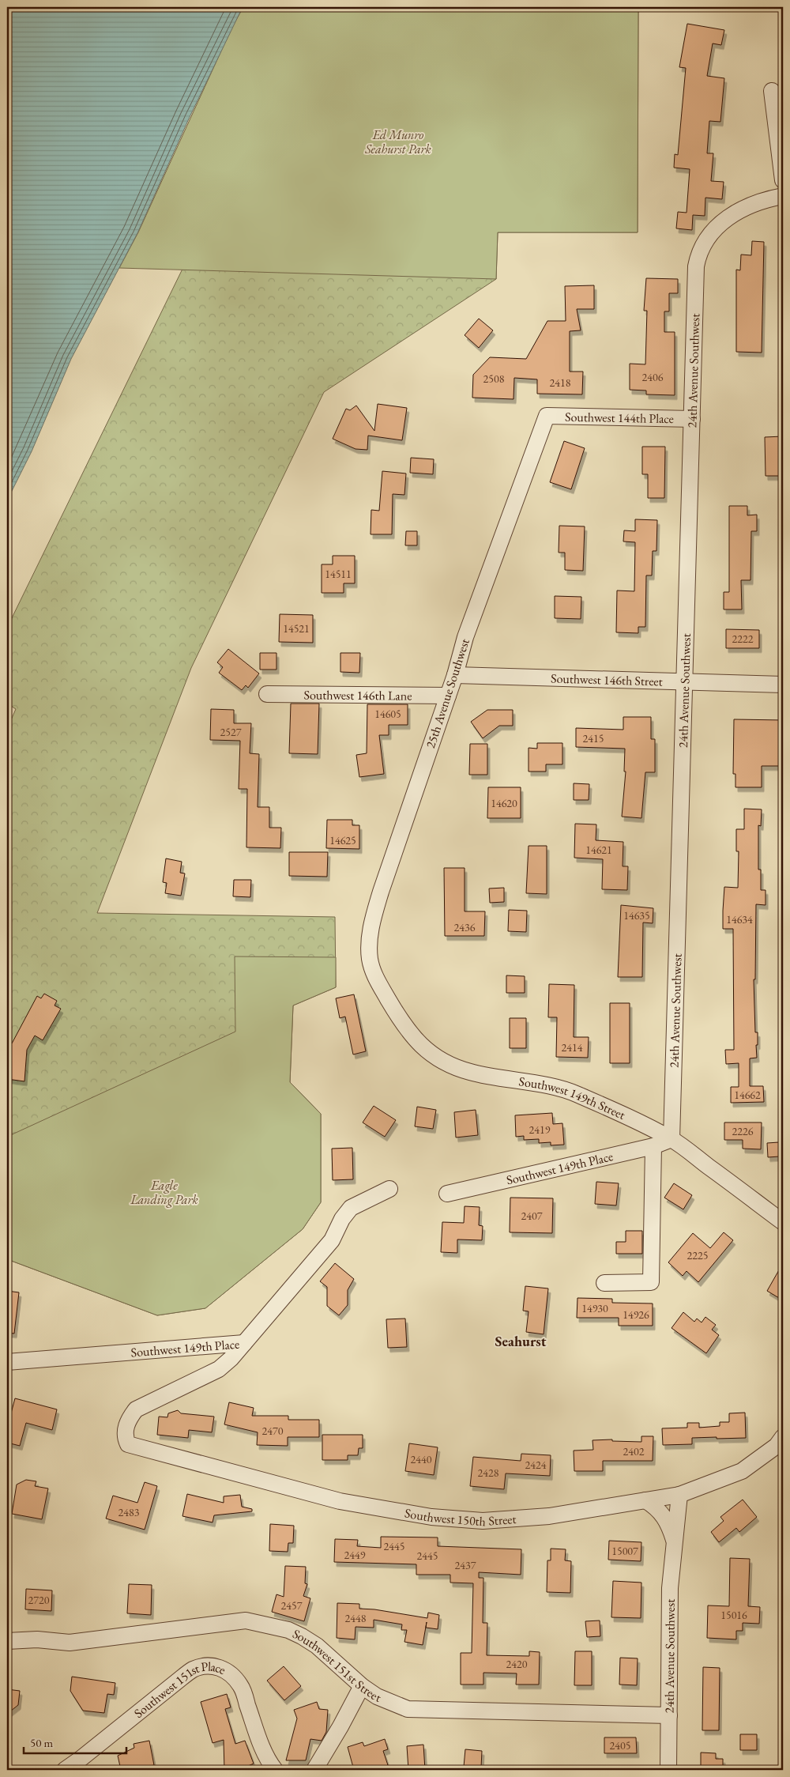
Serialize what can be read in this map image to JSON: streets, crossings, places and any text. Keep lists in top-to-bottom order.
{
  "streets": {
    "street": [
      "24th Avenue Southwest",
      "Southwest 144th Place",
      "Southwest 146th Street",
      "25th Avenue Southwest",
      "Southwest 146th Lane",
      "Southwest 149th Street",
      "Southwest 149th Place",
      "Southwest 150th Street",
      "Southwest 151st Street",
      "Southwest 151st Place"
    ]
  },
  "crossings": [
    ["24th Avenue Southwest", "Southwest 144th Place"],
    ["24th Avenue Southwest", "Southwest 146th Street"],
    ["24th Avenue Southwest", "Southwest 149th Street"],
    ["24th Avenue Southwest", "Southwest 149th Place"],
    ["24th Avenue Southwest", "Southwest 150th Street"],
    ["24th Avenue Southwest", "Southwest 151st Street"],
    ["Southwest 144th Place", "25th Avenue Southwest"],
    ["Southwest 146th Street", "25th Avenue Southwest"],
    ["25th Avenue Southwest", "Southwest 146th Lane"],
    ["25th Avenue Southwest", "Southwest 149th Street"],
    ["Southwest 149th Street", "Southwest 149th Place"],
    ["Southwest 149th Place", "Southwest 150th Street"]
  ],
  "districts": ["Seahurst"],
  "parks": ["Ed Munro Seahurst Park", "Eagle Landing Park"],
  "house_numbers": [
    "2406",
    "2508",
    "2418",
    "14511",
    "14521",
    "2222",
    "14605",
    "2527",
    "2415",
    "14620",
    "14625",
    "14621",
    "14635",
    "14634",
    "2436",
    "2414",
    "14662",
    "2419",
    "2226",
    "2407",
    "2225",
    "14930",
    "14926",
    "2470",
    "2402",
    "2440",
    "2424",
    "2428",
    "2483",
    "2445",
    "15007",
    "2449",
    "2445",
    "2437",
    "2720",
    "2457",
    "15016",
    "2448",
    "2420",
    "2405"
  ],
  "scale_bar": "50 m"
}
